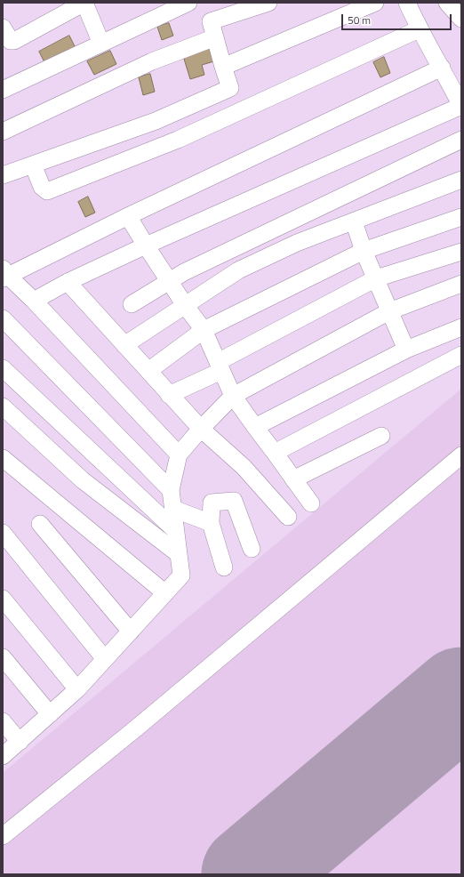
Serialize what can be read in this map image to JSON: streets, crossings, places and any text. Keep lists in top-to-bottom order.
{
  "scale_bar": "50 m"
}
